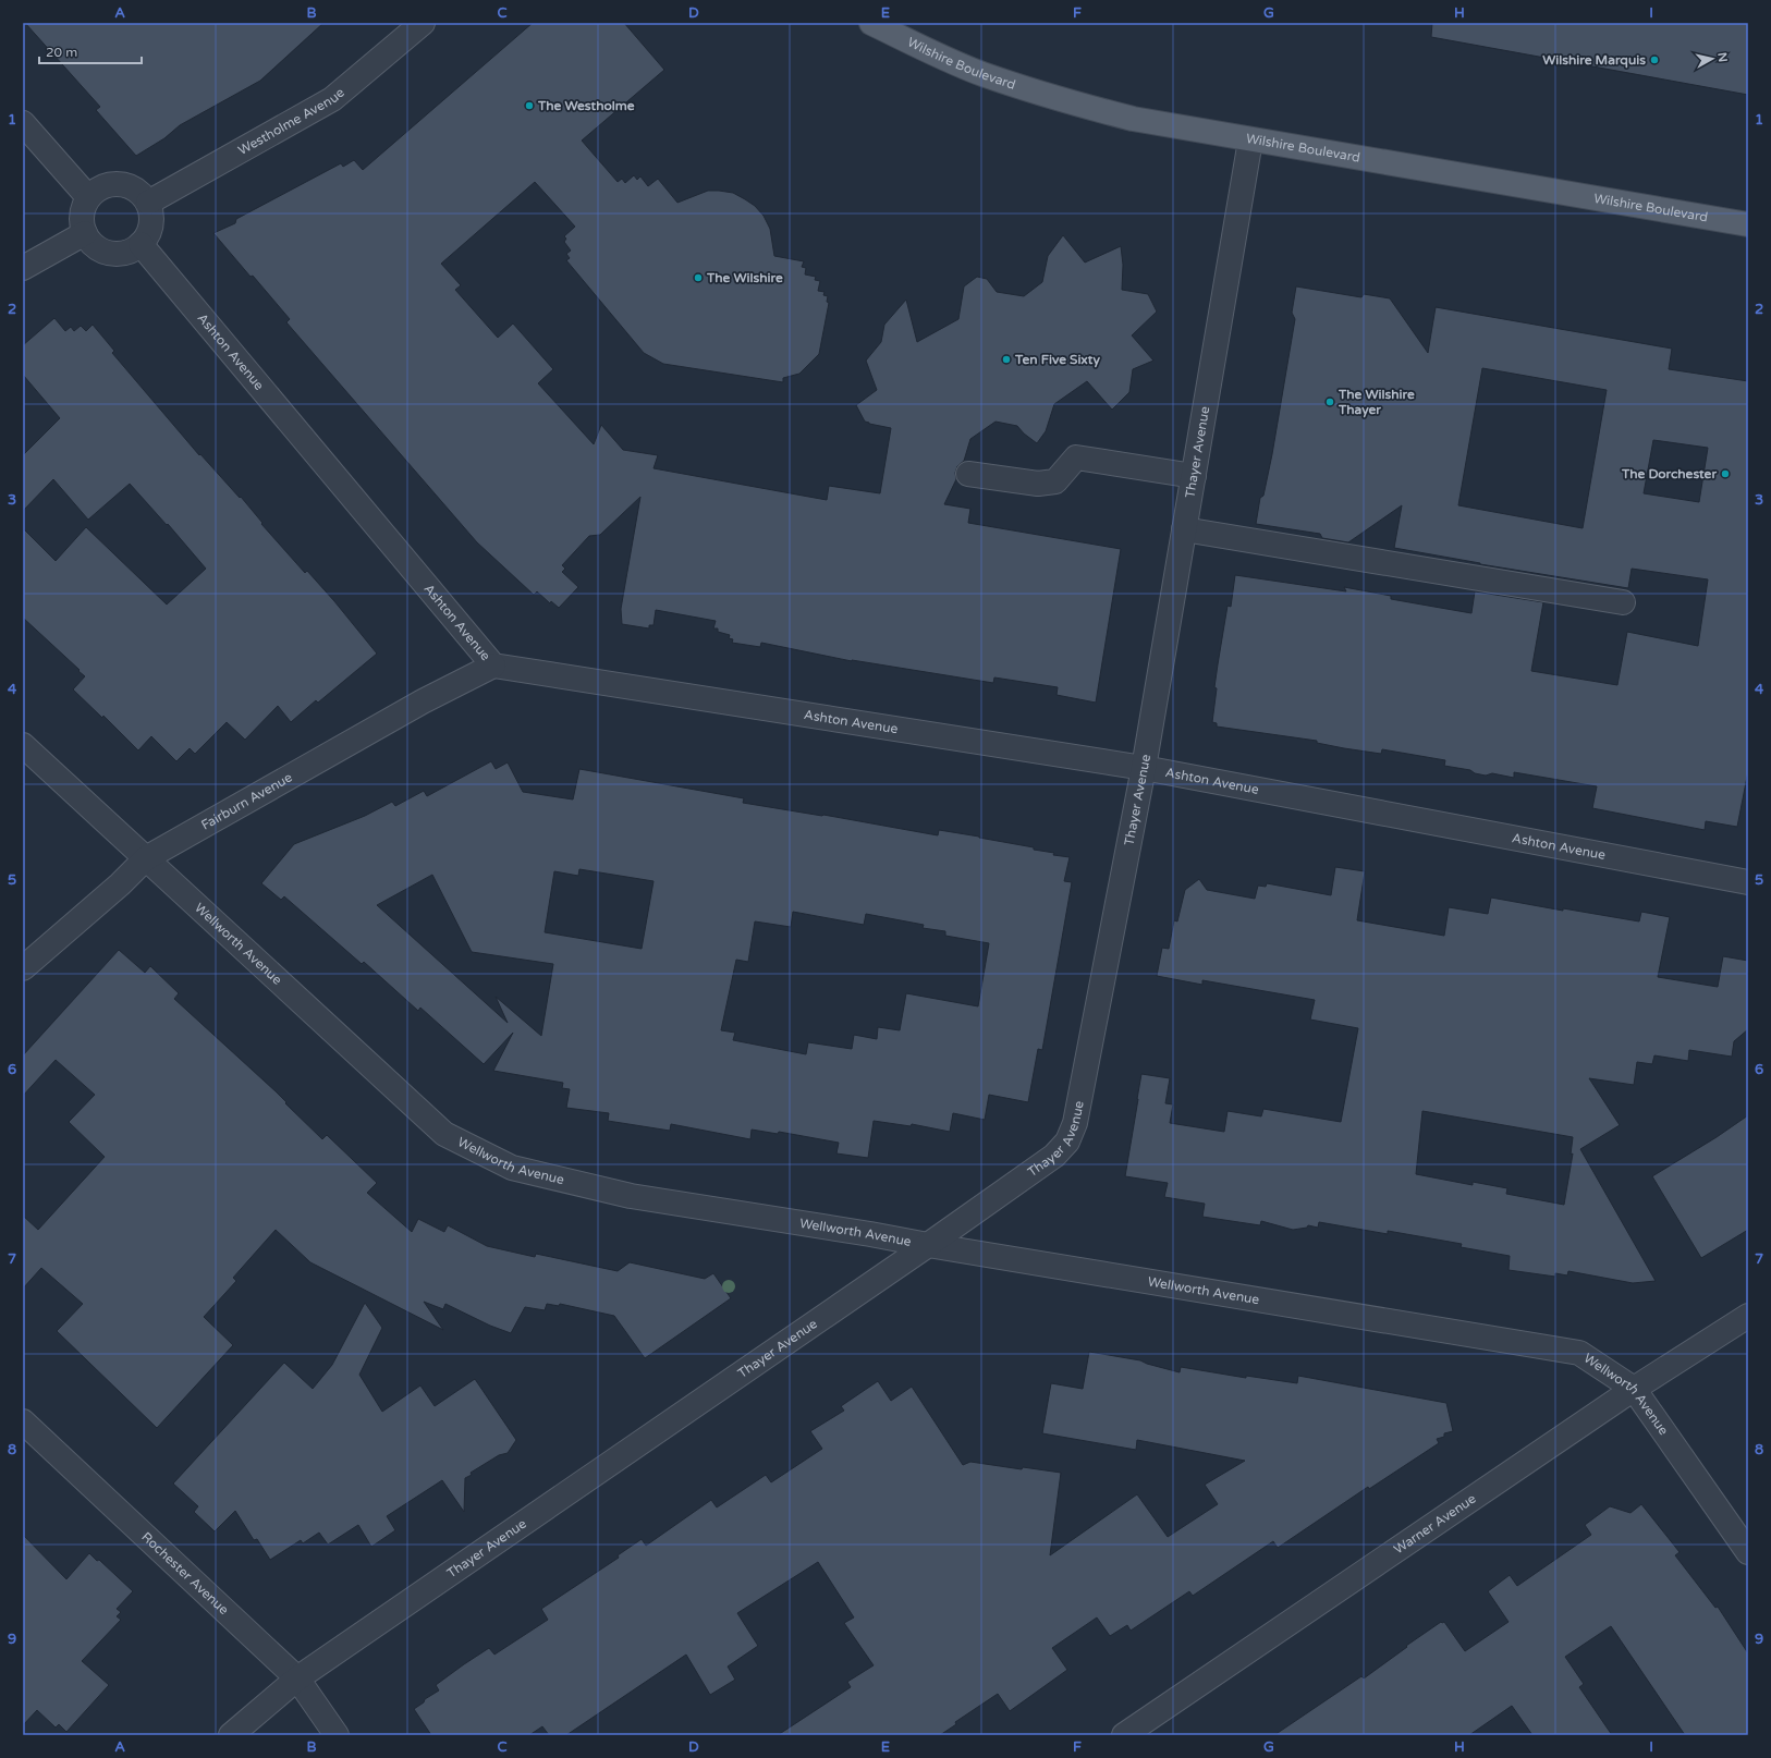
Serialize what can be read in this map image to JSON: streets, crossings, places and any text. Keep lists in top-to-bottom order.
{
  "streets": {
    "main road": ["Wilshire Boulevard"],
    "street": [
      "Westholme Avenue",
      "Ashton Avenue",
      "Thayer Avenue",
      "Fairburn Avenue",
      "Wellworth Avenue",
      "Warner Avenue",
      "Rochester Avenue"
    ]
  },
  "crossings": [
    ["Wilshire Boulevard", "Thayer Avenue"],
    ["Westholme Avenue", "Ashton Avenue"],
    ["Ashton Avenue", "Thayer Avenue"],
    ["Ashton Avenue", "Fairburn Avenue"],
    ["Thayer Avenue", "Wellworth Avenue"],
    ["Thayer Avenue", "Rochester Avenue"],
    ["Fairburn Avenue", "Wellworth Avenue"],
    ["Wellworth Avenue", "Warner Avenue"]
  ],
  "places": [
    "Wilshire Marquis",
    "The Westholme",
    "The Wilshire",
    "Ten Five Sixty",
    "The Wilshire Thayer",
    "The Dorchester"
  ],
  "scale_bar": "20 m",
  "north": "right",
  "grid": {
    "columns": [
      "A",
      "B",
      "C",
      "D",
      "E",
      "F",
      "G",
      "H",
      "I"
    ],
    "rows": [
      "1",
      "2",
      "3",
      "4",
      "5",
      "6",
      "7",
      "8",
      "9"
    ]
  }
}
